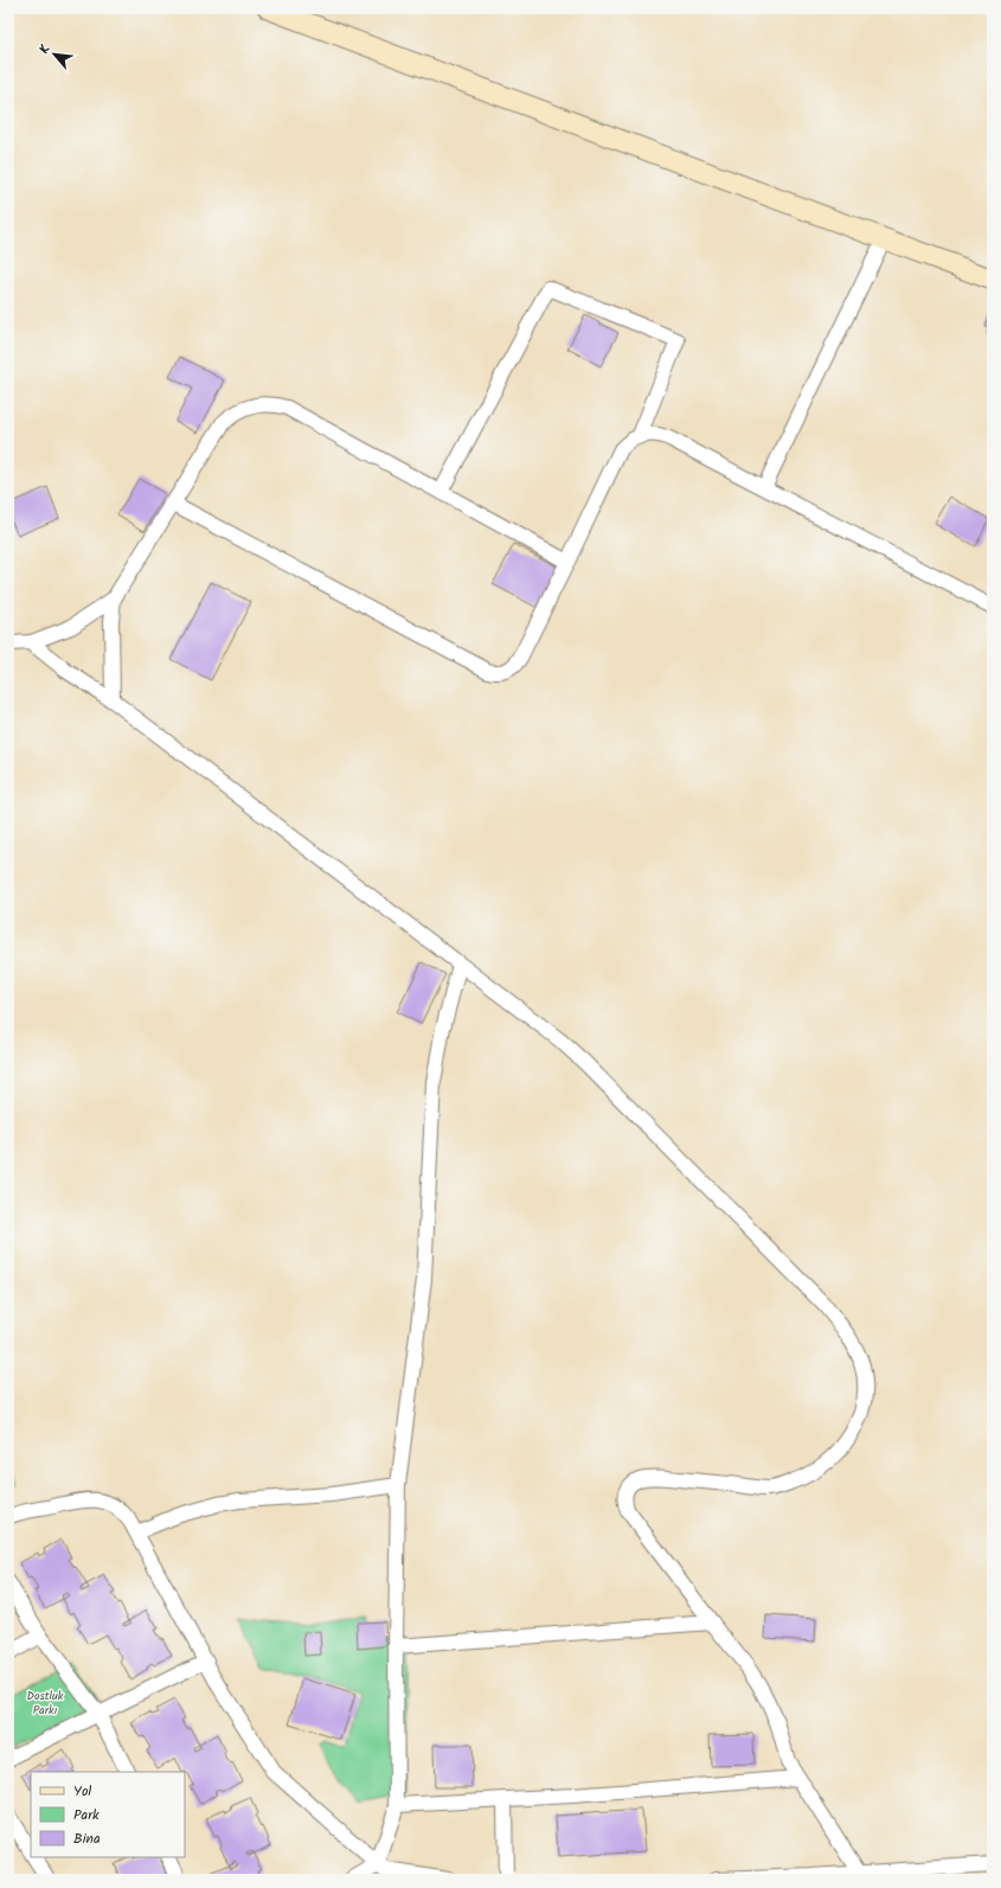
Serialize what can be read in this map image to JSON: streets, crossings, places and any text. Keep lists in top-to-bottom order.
{
  "parks": ["Dostluk Parkı"],
  "legend": ["Yol", "Park", "Bina"],
  "north": "top left"
}
